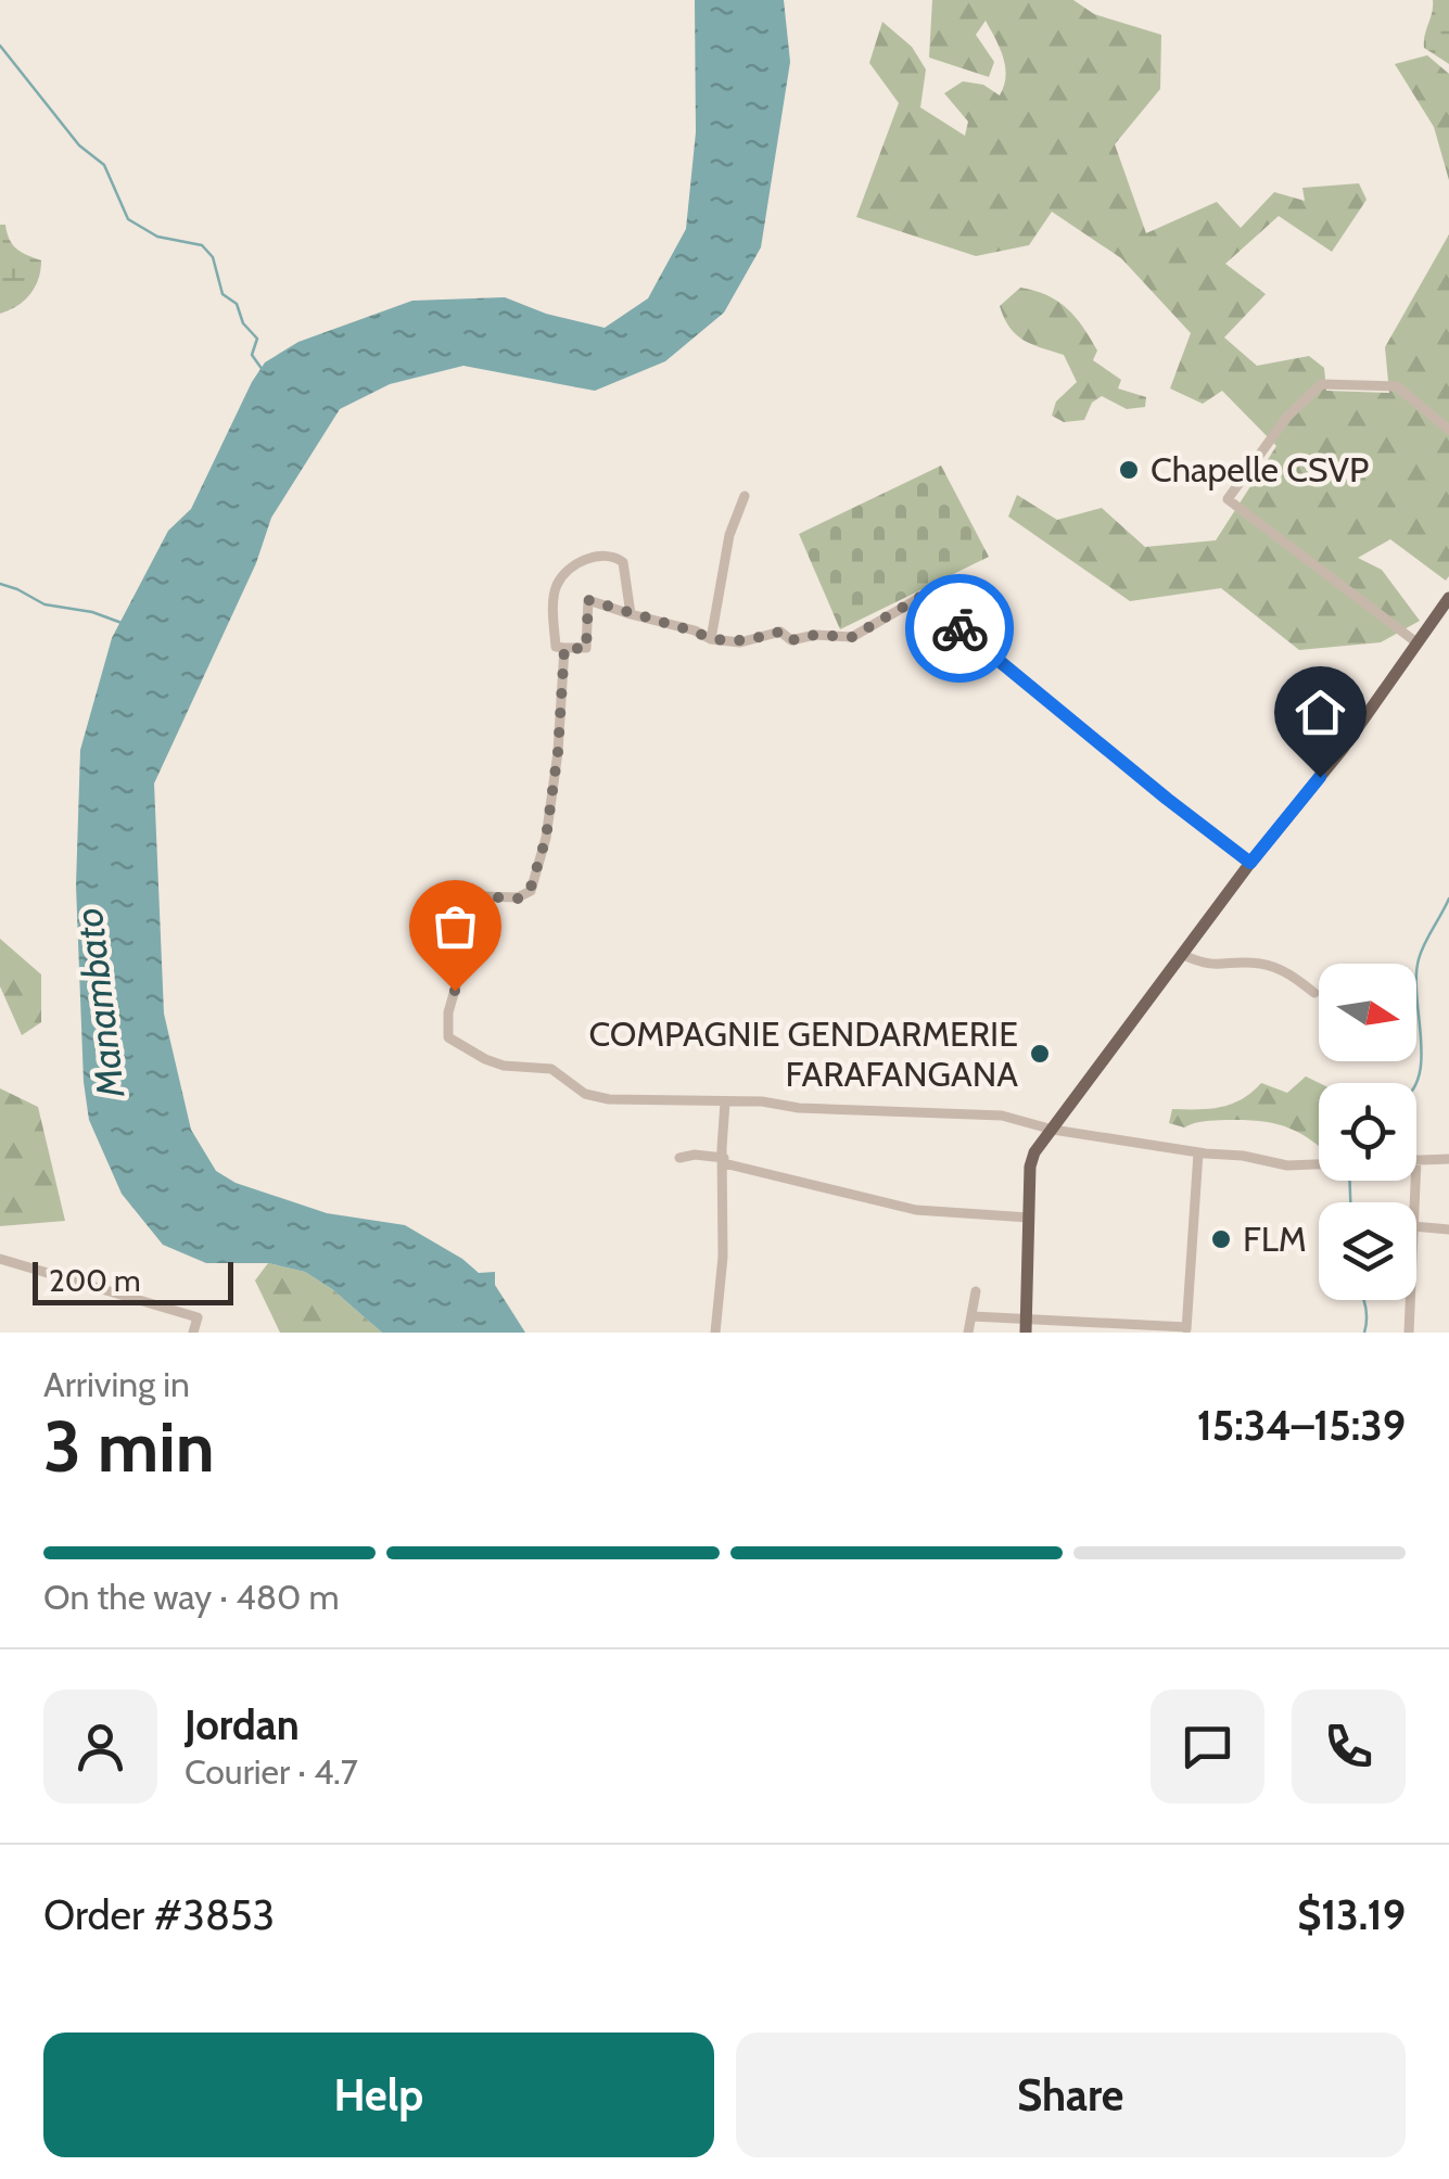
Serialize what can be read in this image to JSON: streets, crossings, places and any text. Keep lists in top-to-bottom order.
{
  "water": ["Manambato"],
  "places": ["Chapelle CSVP", "COMPAGNIE GENDARMERIE FARAFANGANA", "FLM"],
  "scale_bar": "200 m",
  "north": "right",
  "page": {
    "scale": "200 m",
    "heading": ["3 min", "Arriving in", "15:34–15:39"],
    "panel": [
      "Jordan",
      "Courier · 4.7",
      "Order #3853",
      "$13.19"
    ],
    "bar": "On the way · 480 m",
    "buttons": ["Help", "Share"]
  }
}
